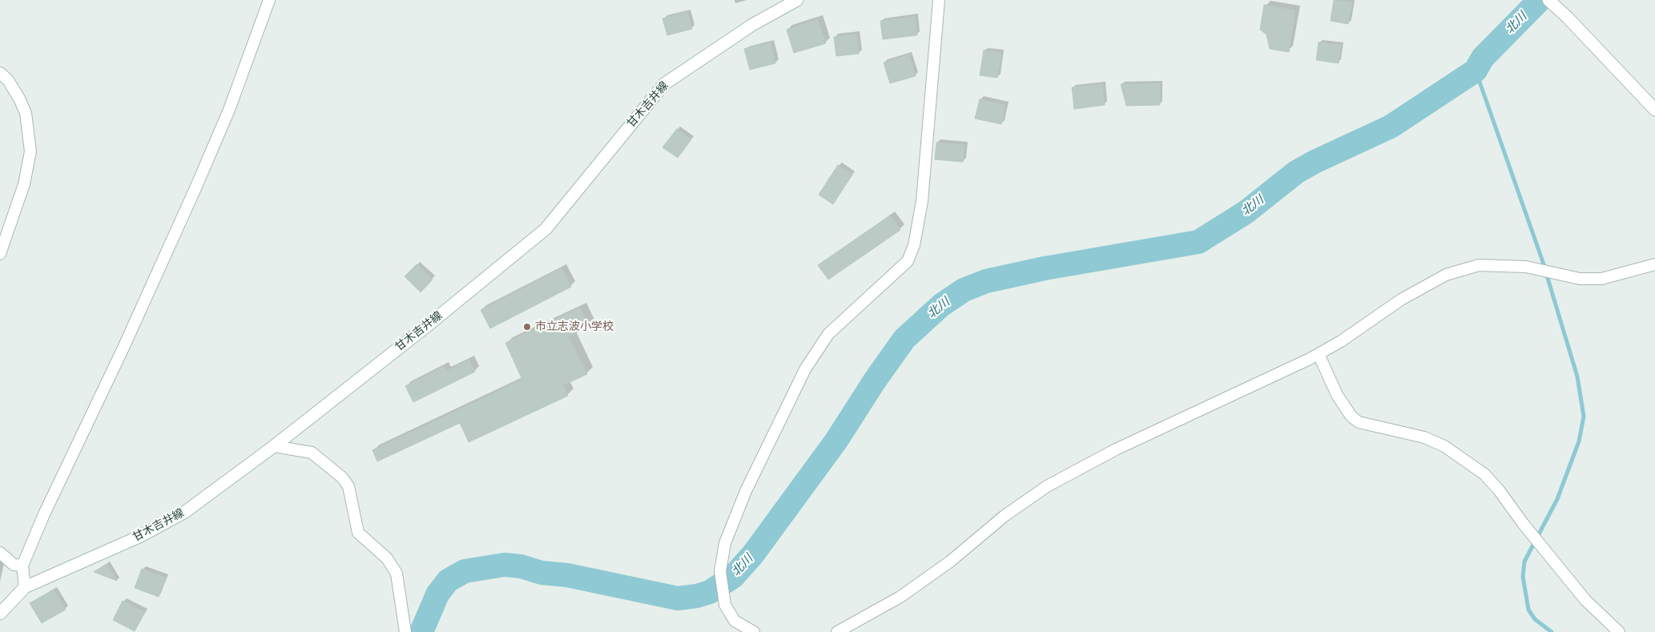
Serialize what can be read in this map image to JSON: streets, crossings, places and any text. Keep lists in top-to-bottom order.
{
  "streets": {
    "main road": ["甘木吉井線"]
  },
  "water": ["北川"],
  "places": ["市立志波小学校"]
}
